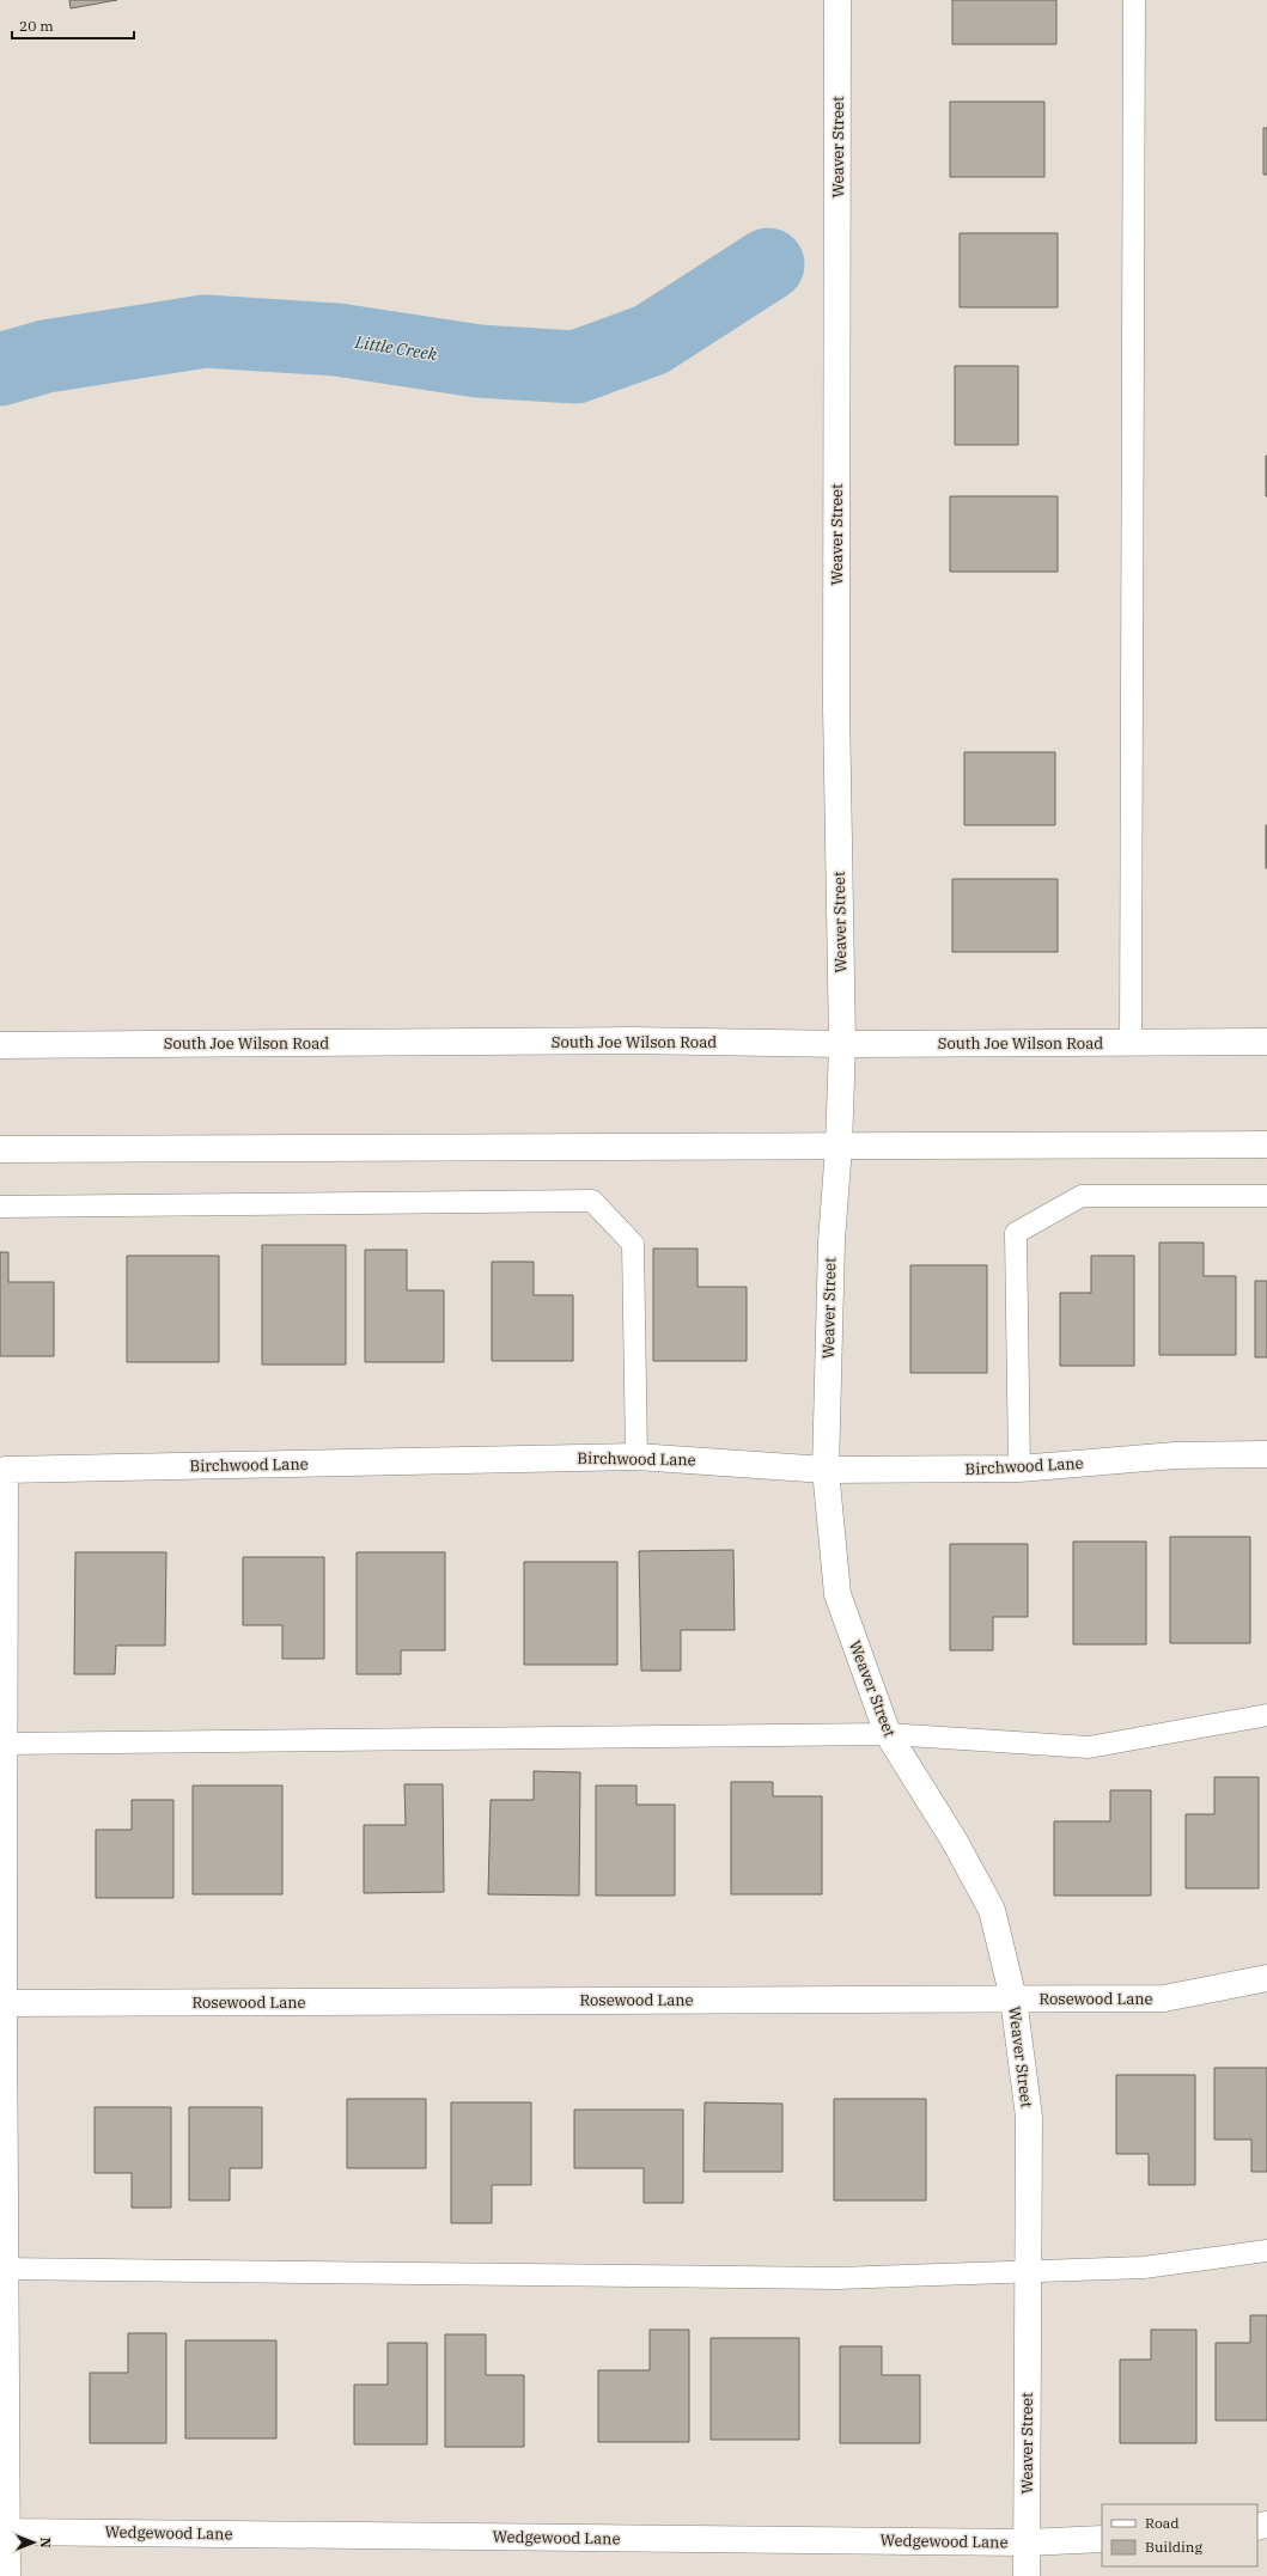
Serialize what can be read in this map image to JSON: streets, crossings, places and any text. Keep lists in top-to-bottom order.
{
  "streets": {
    "street": [
      "Weaver Street",
      "South Joe Wilson Road",
      "Birchwood Lane",
      "Rosewood Lane",
      "Wedgewood Lane"
    ]
  },
  "crossings": [
    ["Weaver Street", "South Joe Wilson Road"],
    ["Weaver Street", "Birchwood Lane"],
    ["Weaver Street", "Rosewood Lane"],
    ["Weaver Street", "Wedgewood Lane"]
  ],
  "water": ["Little Creek"],
  "legend": ["Road", "Building"],
  "scale_bar": "20 m",
  "north": "right"
}
